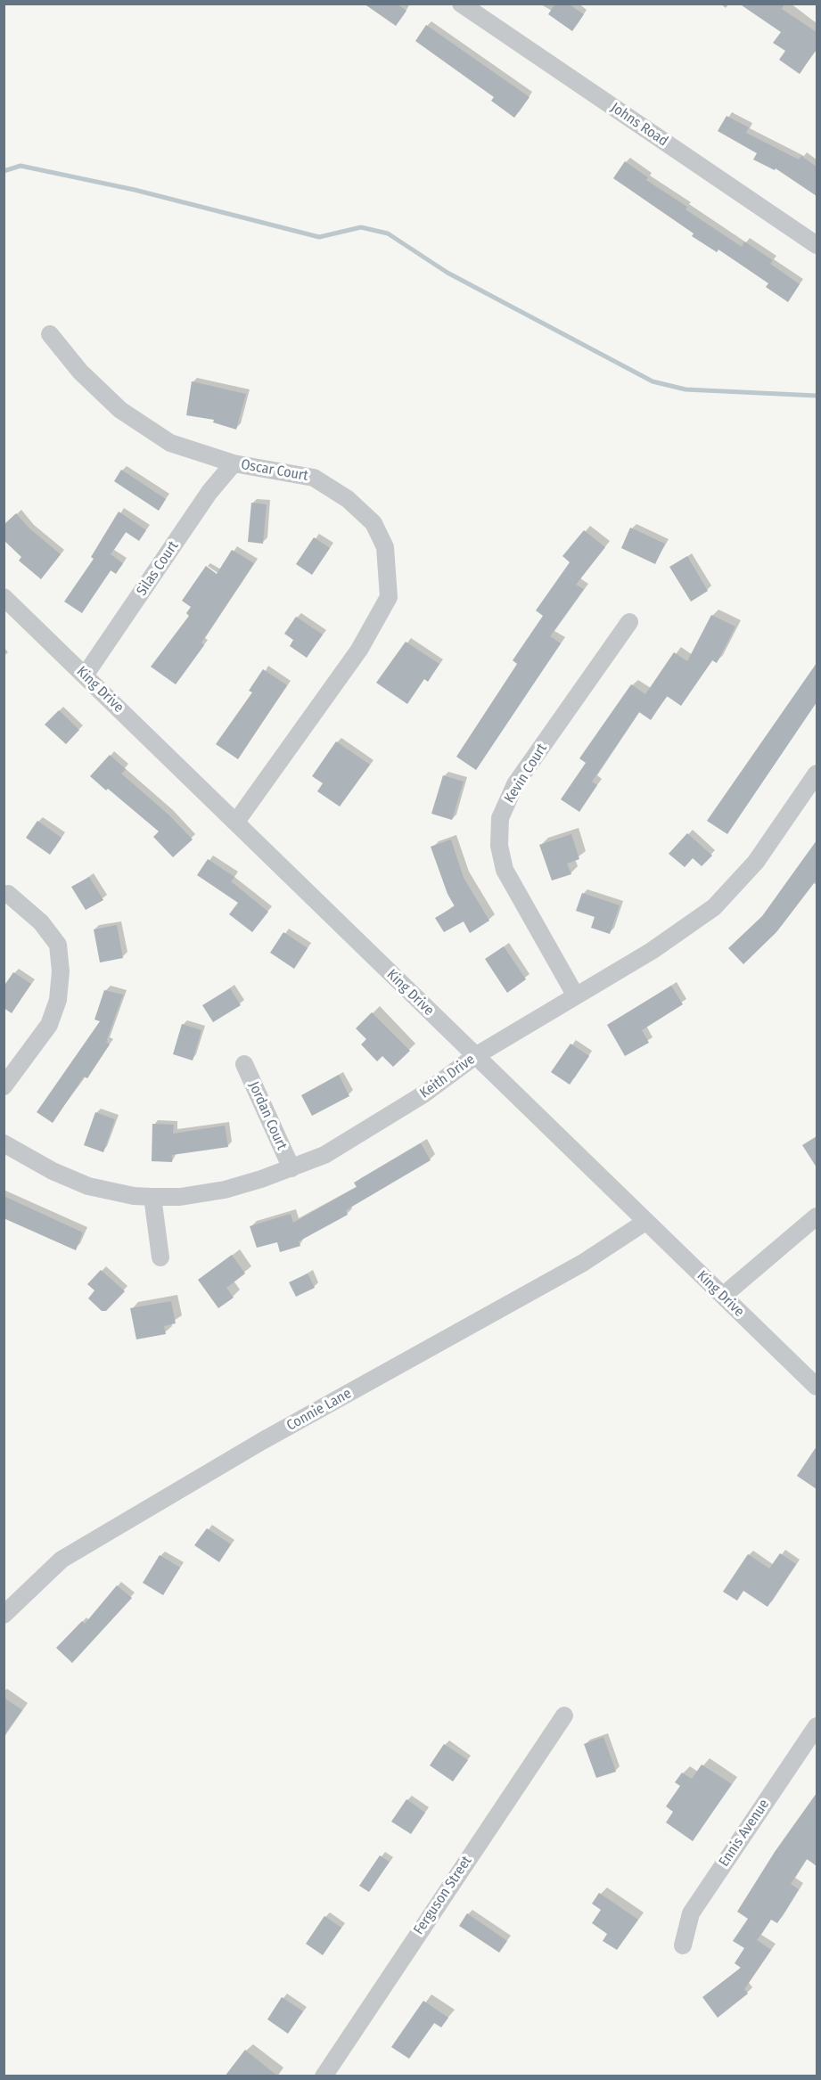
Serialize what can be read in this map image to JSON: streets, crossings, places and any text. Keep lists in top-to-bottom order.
{
  "streets": {
    "street": [
      "Johns Road",
      "Oscar Court",
      "Silas Court",
      "King Drive",
      "Kevin Court",
      "Keith Drive",
      "Jordan Court",
      "Connie Lane",
      "Ennis Avenue",
      "Ferguson Street"
    ]
  },
  "crossings": [
    ["Oscar Court", "Silas Court"],
    ["Oscar Court", "King Drive"],
    ["Silas Court", "King Drive"],
    ["King Drive", "Keith Drive"],
    ["King Drive", "Connie Lane"],
    ["Kevin Court", "Keith Drive"],
    ["Keith Drive", "Jordan Court"]
  ]
}
